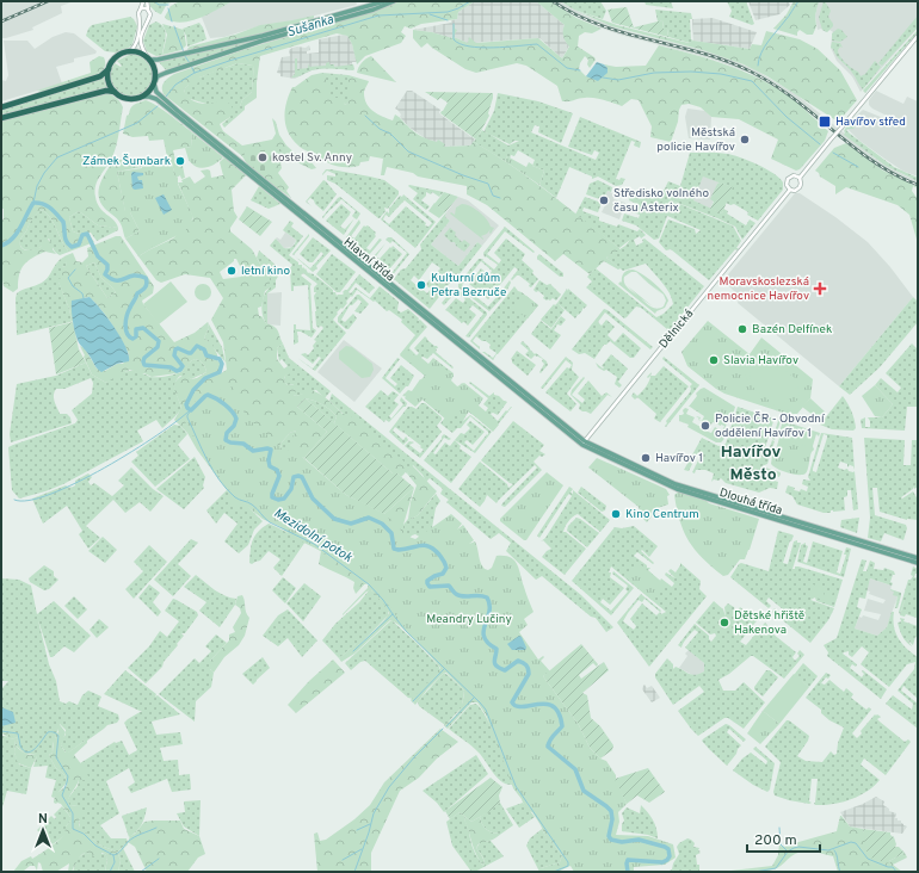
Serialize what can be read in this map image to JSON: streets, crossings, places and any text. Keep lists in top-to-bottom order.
{
  "streets": {
    "main road": ["Hlavní třída", "Dlouhá třída"],
    "street": ["Dělnická"]
  },
  "crossings": [
    ["Hlavní třída", "Dělnická"],
    ["Hlavní třída", "Dlouhá třída"],
    ["Dělnická", "Dlouhá třída"]
  ],
  "districts": ["Havířov", "Město"],
  "water": ["Sušanka", "Mezidolní potok"],
  "parks": ["Meandry Lučiny"],
  "places": {
    "transit": ["Havířov střed"],
    "other": [
      "Městská policie Havířov",
      "kostel Sv. Anny",
      "Zámek Šumbark",
      "Středisko volného času Asterix",
      "letní kino",
      "Kulturní dům Petra Bezruče",
      "Bazén Delfínek",
      "Slavia Havířov",
      "Policie ČR - Obvodní oddělení Havířov 1",
      "Havířov 1",
      "Kino Centrum",
      "Dětské hřiště Hakenova"
    ],
    "health": ["Moravskoslezská nemocnice Havířov"]
  },
  "scale_bar": "200 m",
  "north": "top"
}
